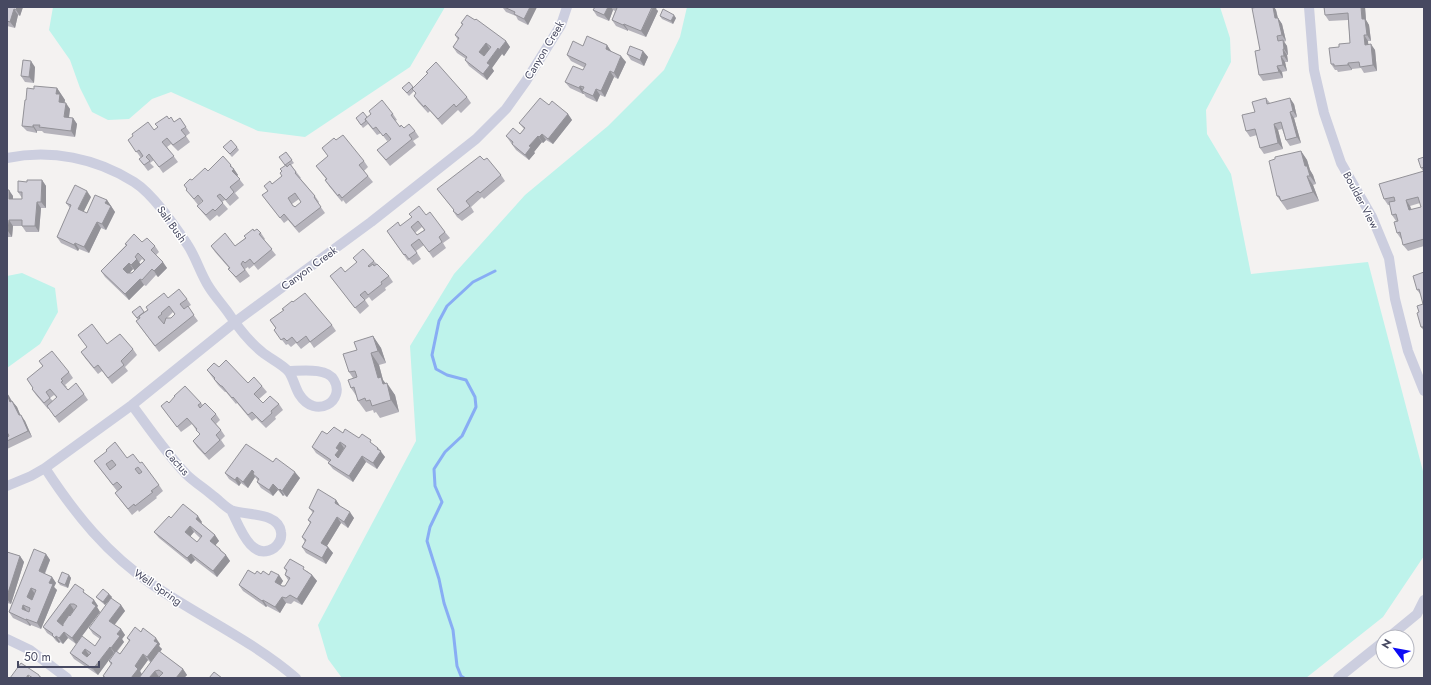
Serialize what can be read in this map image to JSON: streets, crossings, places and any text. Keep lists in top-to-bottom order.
{
  "streets": {
    "street": [
      "Canyon Creek",
      "Boulder View",
      "Salt Bush",
      "Cactus",
      "Well Spring"
    ]
  },
  "crossings": [
    ["Canyon Creek", "Salt Bush"],
    ["Canyon Creek", "Cactus"],
    ["Canyon Creek", "Well Spring"]
  ],
  "scale_bar": "50 m",
  "north": "top left"
}
